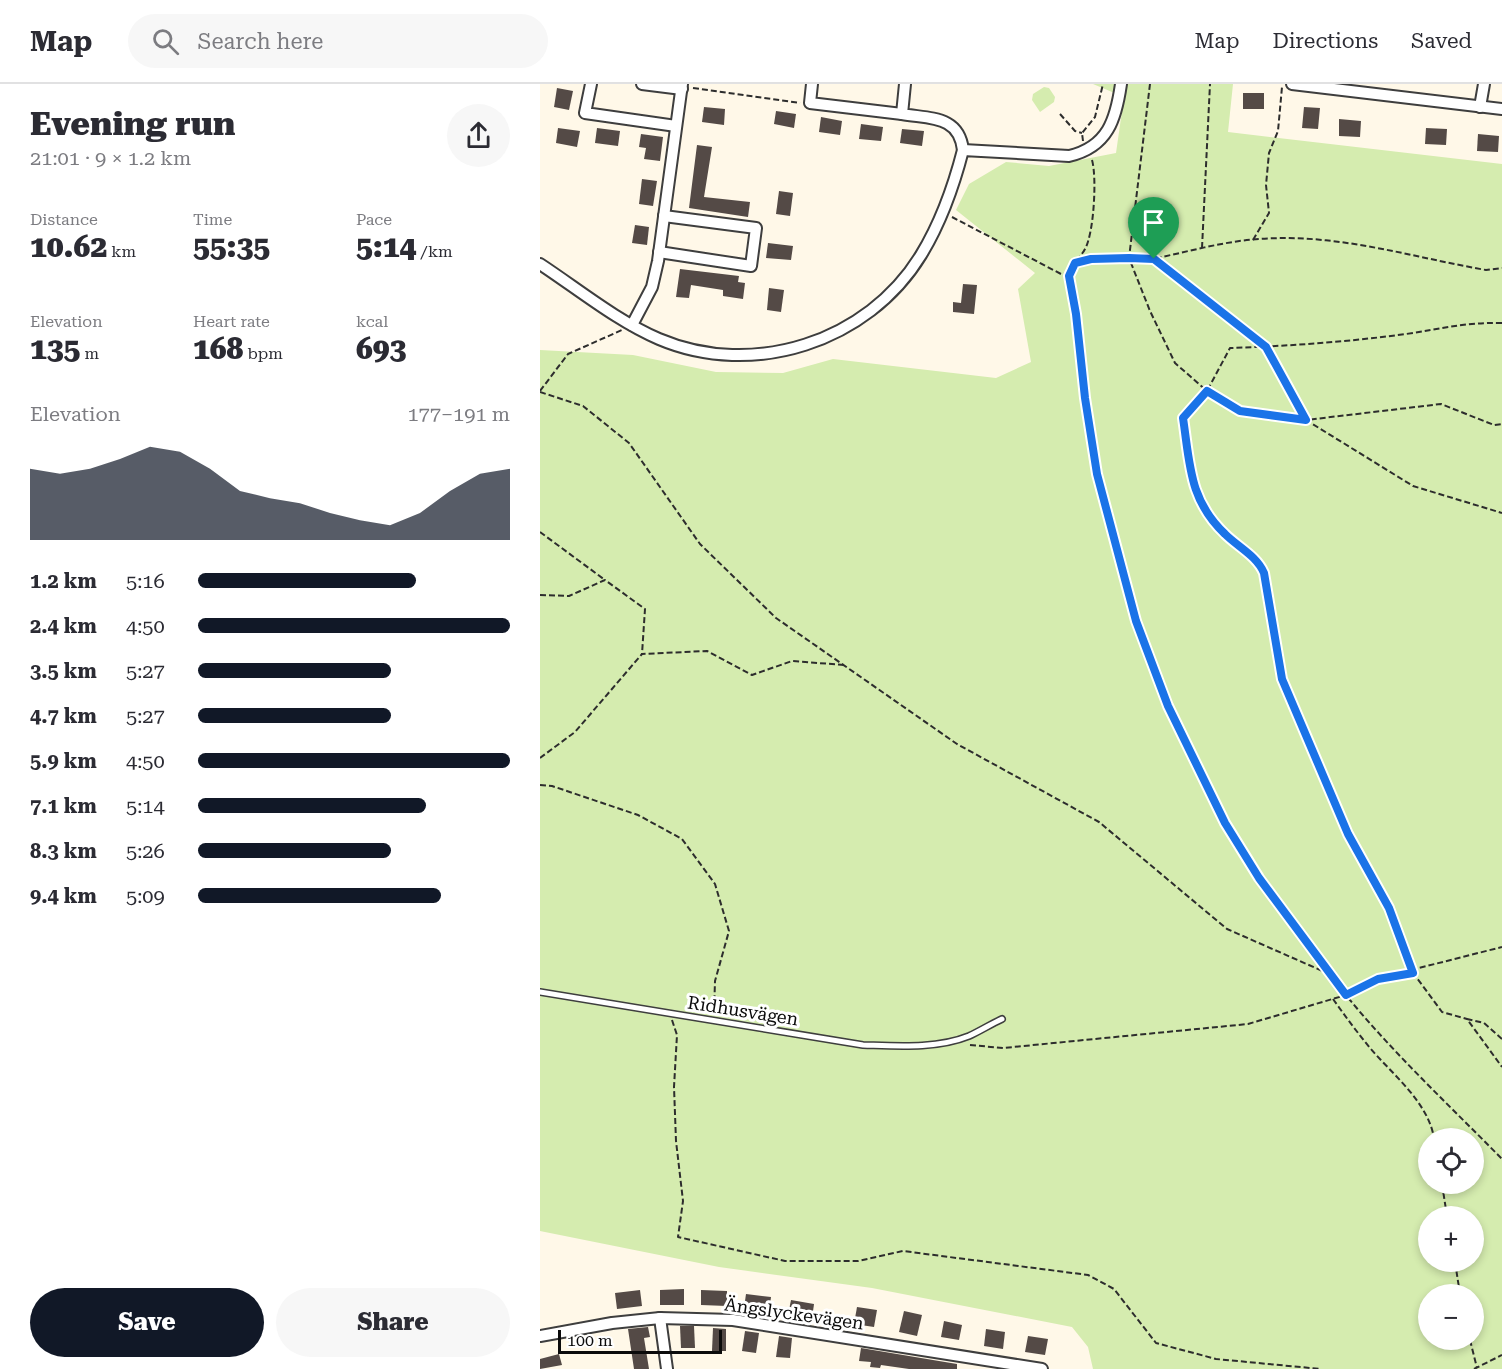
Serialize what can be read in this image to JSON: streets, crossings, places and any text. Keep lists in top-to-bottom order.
{
  "streets": {
    "street": ["Ängslyckevägen"],
    "lane": ["Ridhusvägen"]
  },
  "scale_bar": "100 m",
  "page": {
    "header": "Map",
    "search": "Search here",
    "nav": ["Map", "Directions", "Saved"],
    "heading": ["Evening run", "21:01 · 9 × 1.2 km"],
    "stats": [
      ["Distance", "10.62 km"],
      ["Time", "55:35"],
      ["Pace", "5:14 /km"],
      ["Elevation", "135 m"],
      ["Heart rate", "168 bpm"],
      ["kcal", "693"]
    ],
    "chart": ["Elevation", "177–191 m"],
    "list": [
      {
        "name": "1.2 km",
        "note": "5:16"
      },
      {
        "name": "2.4 km",
        "note": "4:50"
      },
      {
        "name": "3.5 km",
        "note": "5:27"
      },
      {
        "name": "4.7 km",
        "note": "5:27"
      },
      {
        "name": "5.9 km",
        "note": "4:50"
      },
      {
        "name": "7.1 km",
        "note": "5:14"
      },
      {
        "name": "8.3 km",
        "note": "5:26"
      },
      {
        "name": "9.4 km",
        "note": "5:09"
      }
    ],
    "map_buttons": ["+", "−"],
    "buttons": ["Save", "Share"],
    "scale": "100 m"
  }
}
